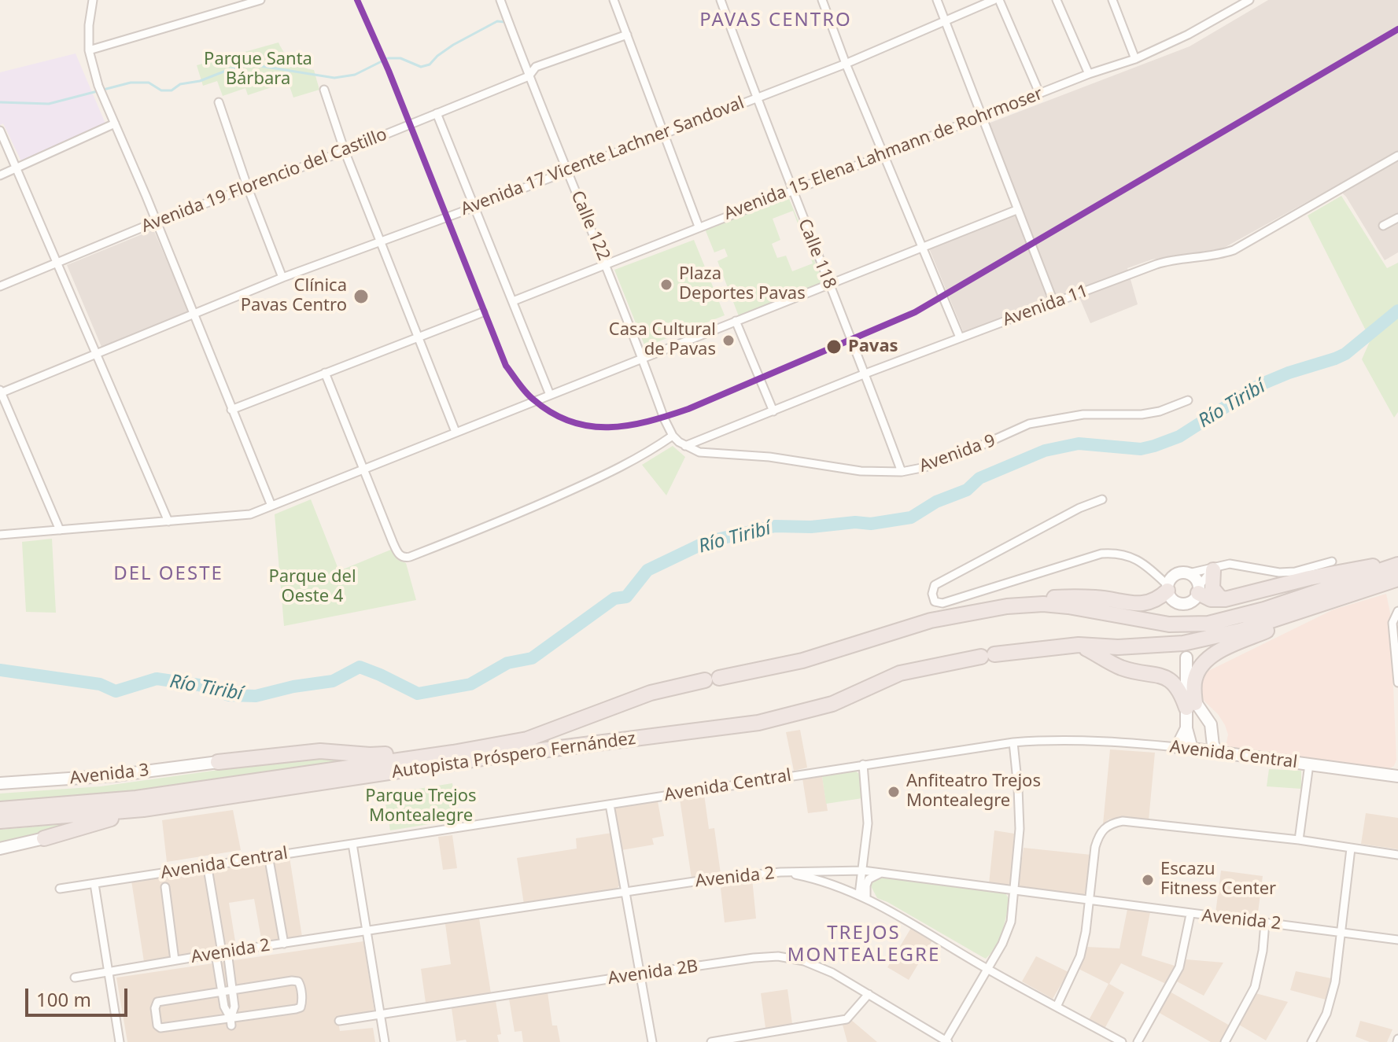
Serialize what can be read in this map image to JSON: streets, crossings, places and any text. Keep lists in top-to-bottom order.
{
  "streets": {
    "highway": ["Autopista Próspero Fernández"],
    "street": [
      "Avenida 15 Elena Lahmann de Rohrmoser",
      "Avenida 17 Vicente Lachner Sandoval",
      "Avenida 19 Florencio del Castillo",
      "Calle 122",
      "Calle 118",
      "Avenida 11",
      "Avenida 9",
      "Avenida Central",
      "Avenida 3",
      "Avenida 2",
      "Avenida 2B"
    ]
  },
  "crossings": [
    ["Avenida 15 Elena Lahmann de Rohrmoser", "Calle 122"],
    ["Avenida 15 Elena Lahmann de Rohrmoser", "Calle 118"],
    ["Avenida 17 Vicente Lachner Sandoval", "Calle 122"],
    ["Avenida 17 Vicente Lachner Sandoval", "Calle 118"],
    ["Avenida 19 Florencio del Castillo", "Calle 122"],
    ["Calle 122", "Avenida 11"],
    ["Calle 122", "Avenida 9"],
    ["Calle 118", "Avenida 11"],
    ["Calle 118", "Avenida 9"],
    ["Avenida 11", "Avenida 9"]
  ],
  "districts": ["PAVAS CENTRO", "DEL OESTE", "TREJOS MONTEALEGRE"],
  "water": ["Río Tiribí"],
  "parks": ["Parque Santa Bárbara", "Parque del Oeste 4", "Parque Trejos Montealegre"],
  "places": [
    "Plaza Deportes Pavas",
    "Clínica Pavas Centro",
    "Casa Cultural de Pavas",
    "Pavas",
    "Anfiteatro Trejos Montealegre",
    "Escazu Fitness Center"
  ],
  "scale_bar": "100 m"
}
